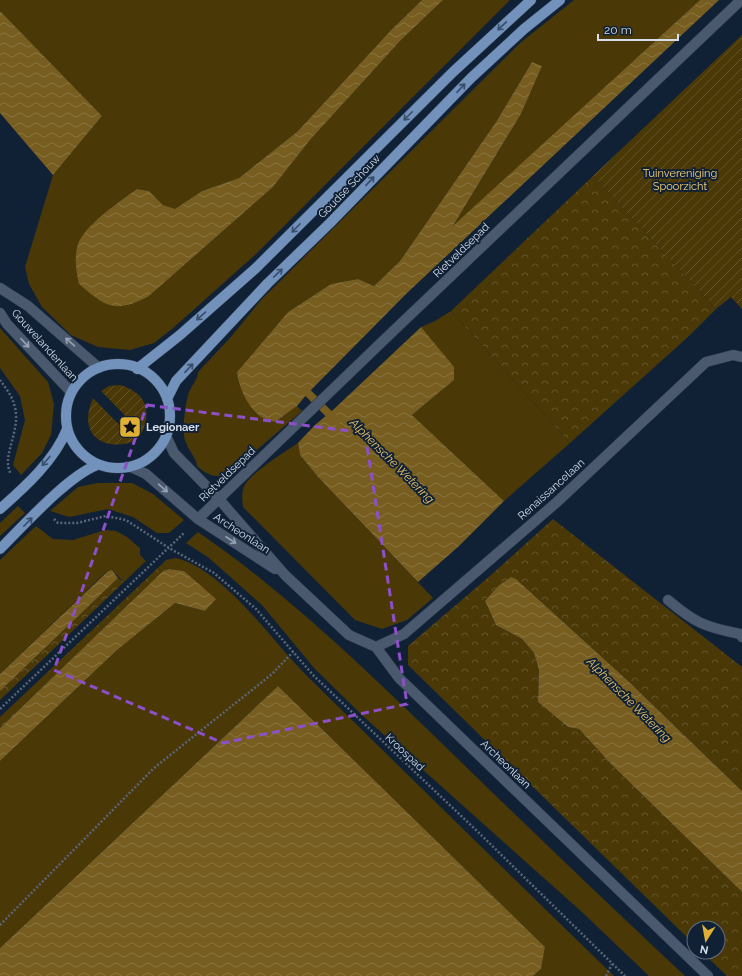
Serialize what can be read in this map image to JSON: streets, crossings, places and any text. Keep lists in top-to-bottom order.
{
  "streets": {
    "main road": ["Goudse Schouw"],
    "street": [
      "Rietveldsepad",
      "Gouwelandenlaan",
      "Renaissancelaan",
      "Archeonlaan"
    ],
    "path": ["Kroospad"]
  },
  "crossings": [
    ["Goudse Schouw", "Gouwelandenlaan"],
    ["Goudse Schouw", "Archeonlaan"],
    ["Rietveldsepad", "Archeonlaan"],
    ["Gouwelandenlaan", "Archeonlaan"],
    ["Renaissancelaan", "Archeonlaan"]
  ],
  "water": ["Alphensche Wetering"],
  "parks": ["Tuinvereniging Spoorzicht"],
  "places": {
    "place": ["Legionaer"]
  },
  "scale_bar": "20 m",
  "north": "bottom"
}
